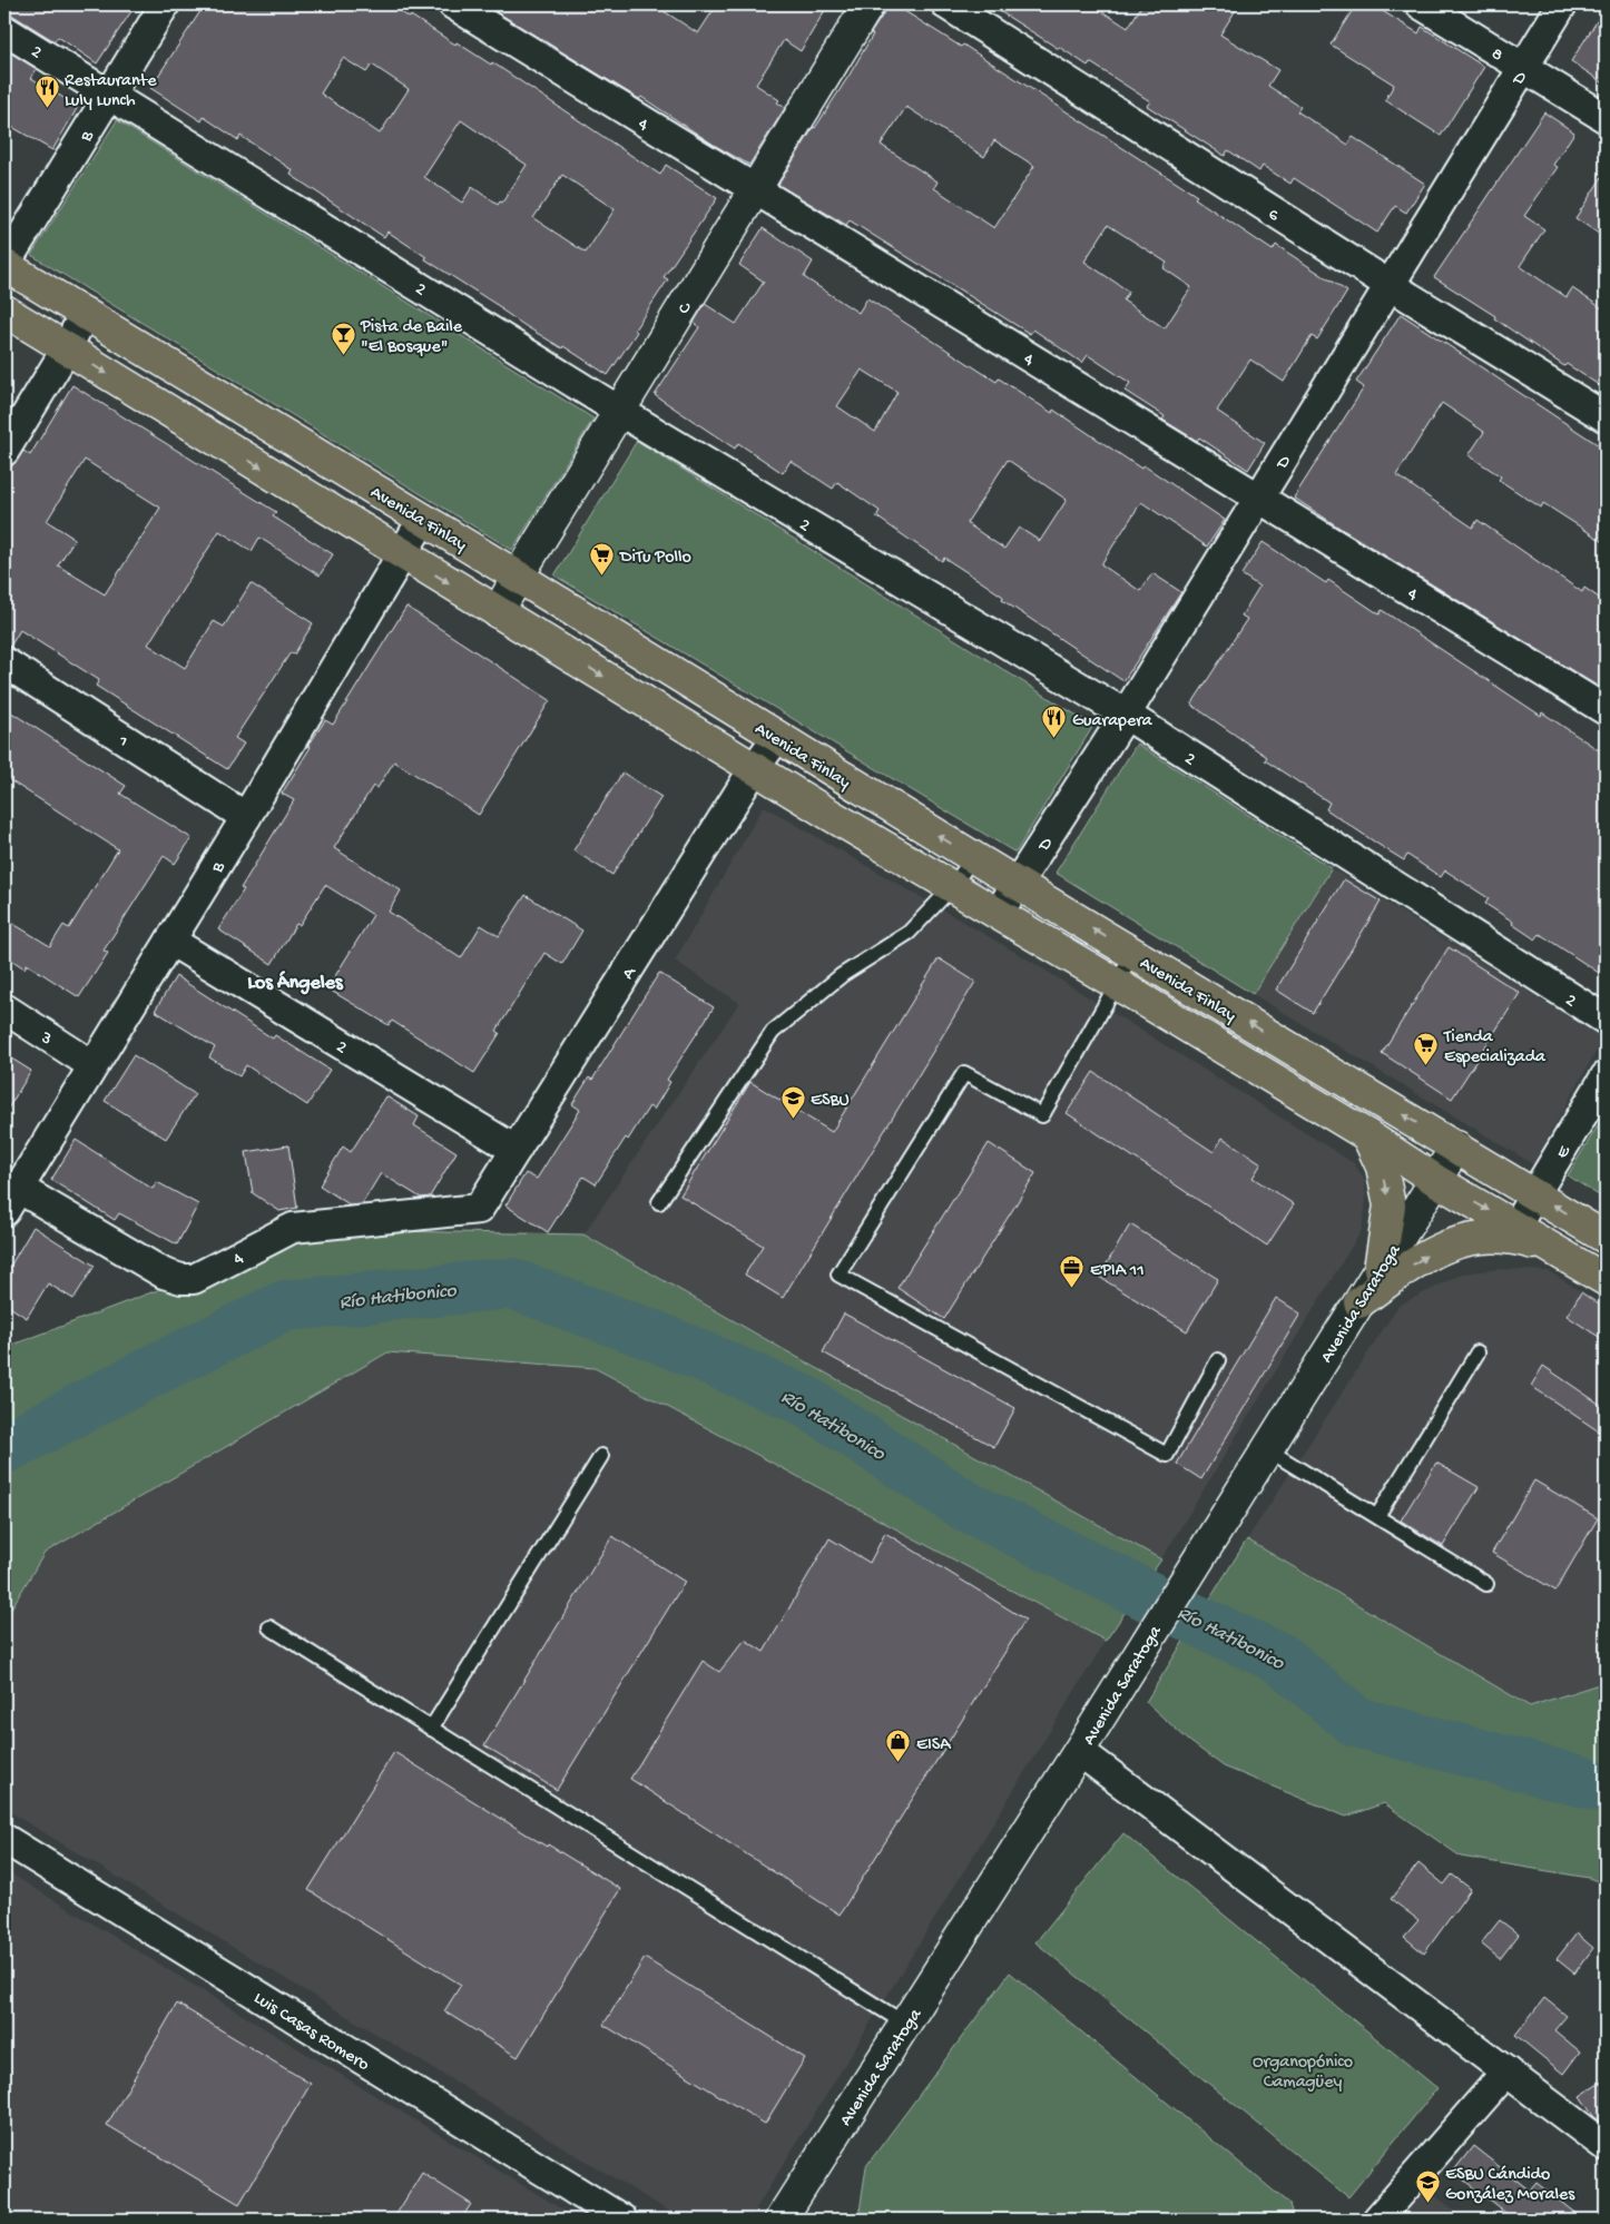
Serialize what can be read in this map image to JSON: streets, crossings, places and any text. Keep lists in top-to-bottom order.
{
  "streets": {
    "main road": ["C", "Avenida Finlay", "Avenida Saratoga"],
    "street": [
      "2",
      "8",
      "D",
      "4",
      "B",
      "6",
      "1",
      "A",
      "3",
      "E",
      "Luis Casas Romero"
    ]
  },
  "crossings": [
    ["2", "D"],
    ["2", "B"],
    ["2", "C"],
    ["2", "A"],
    ["8", "D"],
    ["D", "4"],
    ["D", "6"],
    ["D", "Avenida Finlay"],
    ["4", "B"],
    ["4", "C"],
    ["4", "A"],
    ["B", "Avenida Finlay"],
    ["B", "1"],
    ["B", "3"],
    ["C", "Avenida Finlay"],
    ["Avenida Finlay", "A"],
    ["Avenida Finlay", "E"],
    ["Avenida Finlay", "Avenida Saratoga"]
  ],
  "districts": ["Los Ángeles"],
  "water": ["Río Hatibonico"],
  "parks": ["Organopónico Camagüey"],
  "places": {
    "restaurant": ["Restaurante Luly Lunch", "Guarapera"],
    "bar": ["Pista de Baile \"El Bosque\""],
    "supermarket": ["DiTu Pollo", "Tienda Especializada"],
    "school or university": ["ESBU", "ESBU Cándido González Morales"],
    "office": ["EPIA 11"],
    "shop": ["EISA"]
  }
}
